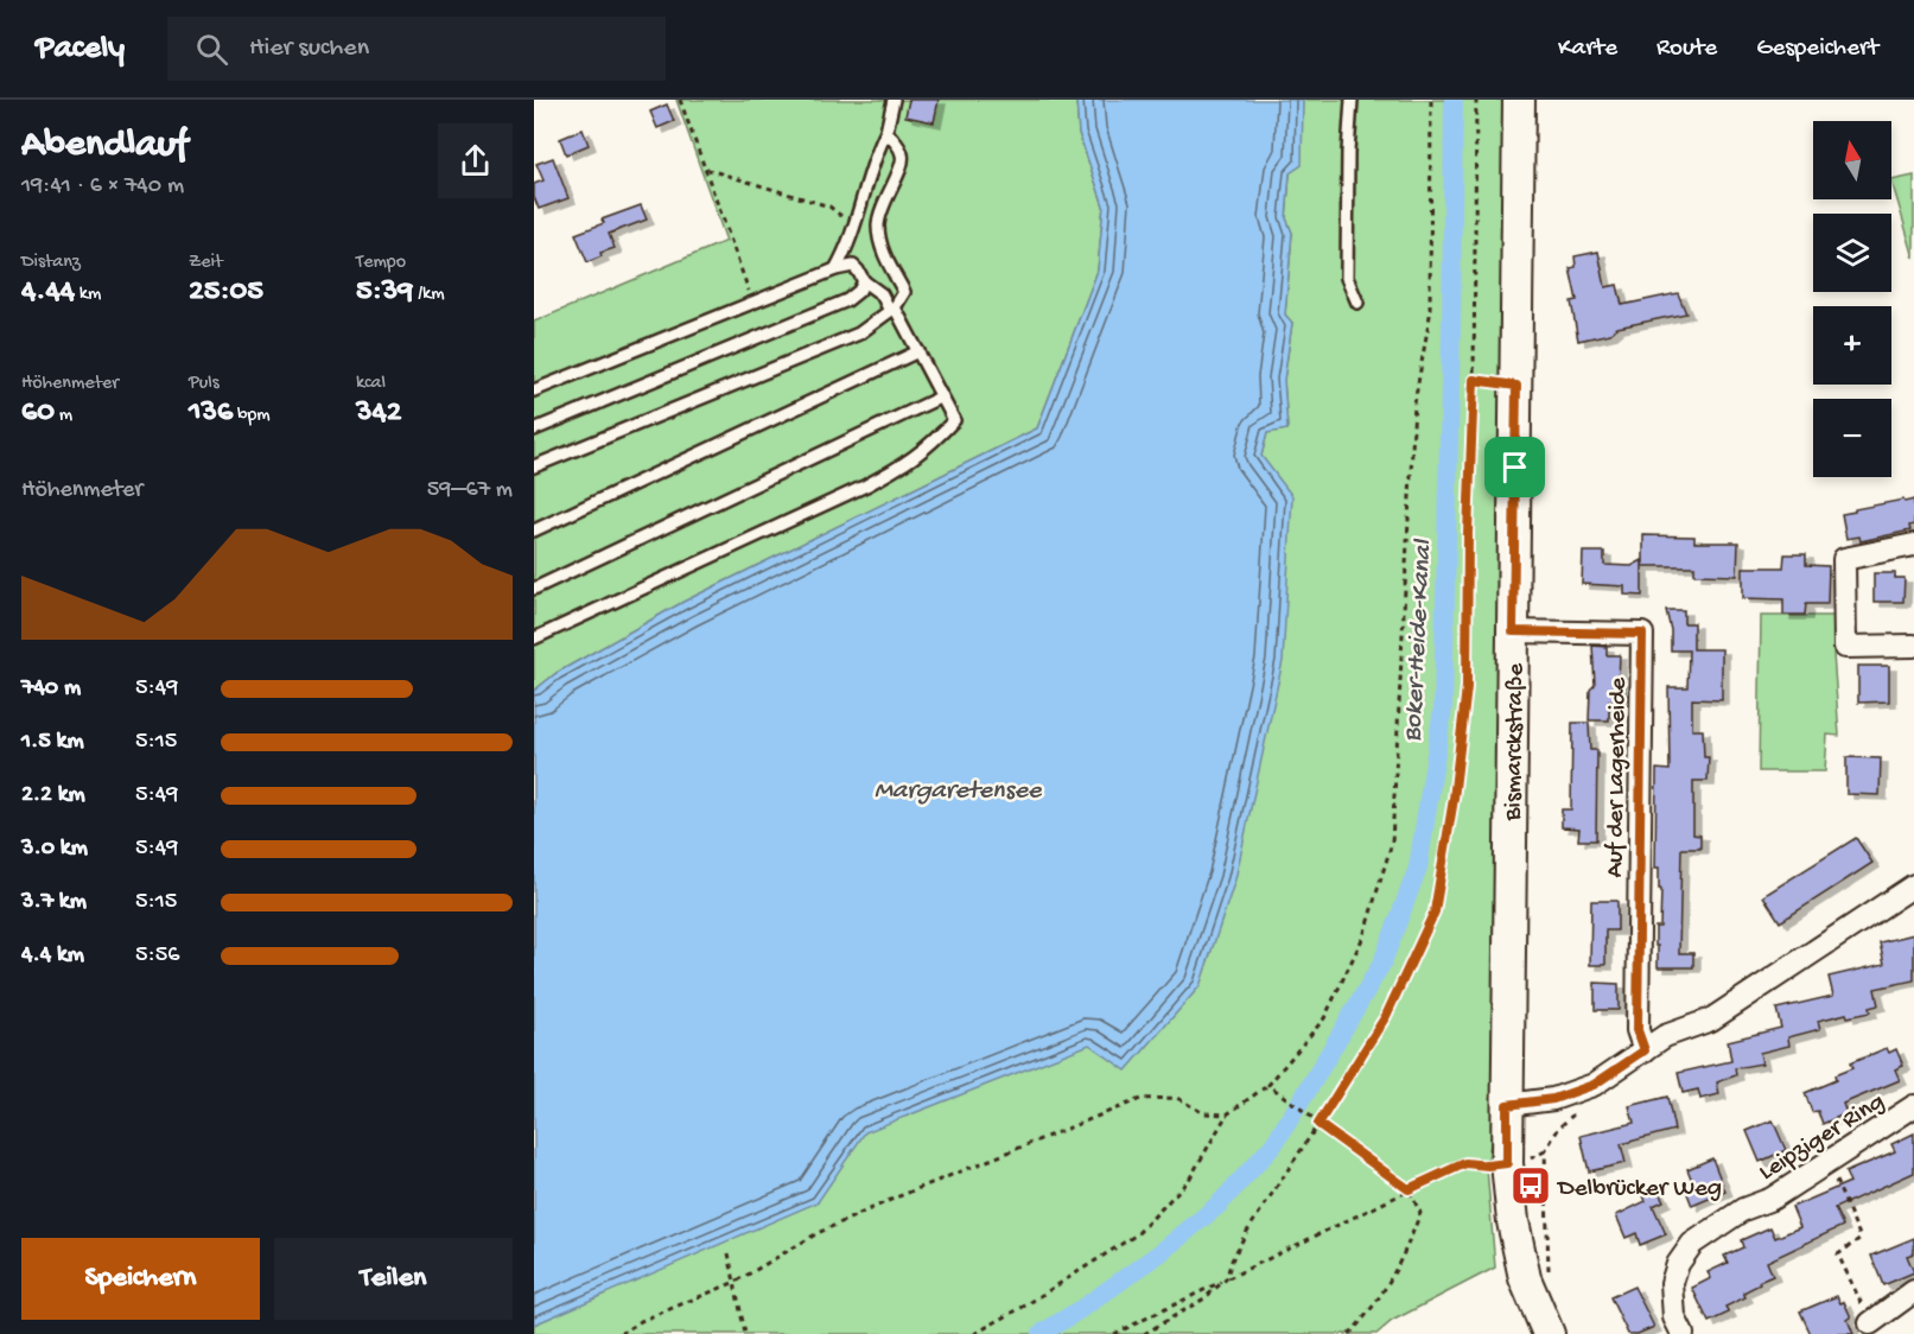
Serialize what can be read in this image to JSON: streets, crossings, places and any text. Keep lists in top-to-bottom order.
{
  "streets": {
    "main road": ["Bismarckstraße"],
    "street": ["Auf der Lagerheide", "Leipziger Ring"]
  },
  "crossings": [
    ["Bismarckstraße", "Auf der Lagerheide"]
  ],
  "water": ["Boker-Heide-Kanal", "Margaretensee"],
  "places": {
    "bus stop": ["Delbrücker Weg"]
  },
  "north": "top",
  "page": {
    "header": "Pacely",
    "search": "Hier suchen",
    "nav": ["Karte", "Route", "Gespeichert"],
    "heading": ["Abendlauf", "19:41 · 6 × 740 m"],
    "map_buttons": ["+", "−"],
    "stats": [
      ["Distanz", "4.44 km"],
      ["Zeit", "25:05"],
      ["Tempo", "5:39 /km"],
      ["Höhenmeter", "60 m"],
      ["Puls", "136 bpm"],
      ["kcal", "342"]
    ],
    "chart": ["Höhenmeter", "59–67 m"],
    "list": [
      {
        "name": "740 m",
        "note": "5:49"
      },
      {
        "name": "1.5 km",
        "note": "5:15"
      },
      {
        "name": "2.2 km",
        "note": "5:49"
      },
      {
        "name": "3.0 km",
        "note": "5:49"
      },
      {
        "name": "3.7 km",
        "note": "5:15"
      },
      {
        "name": "4.4 km",
        "note": "5:56"
      }
    ],
    "buttons": ["Speichern", "Teilen"]
  }
}
